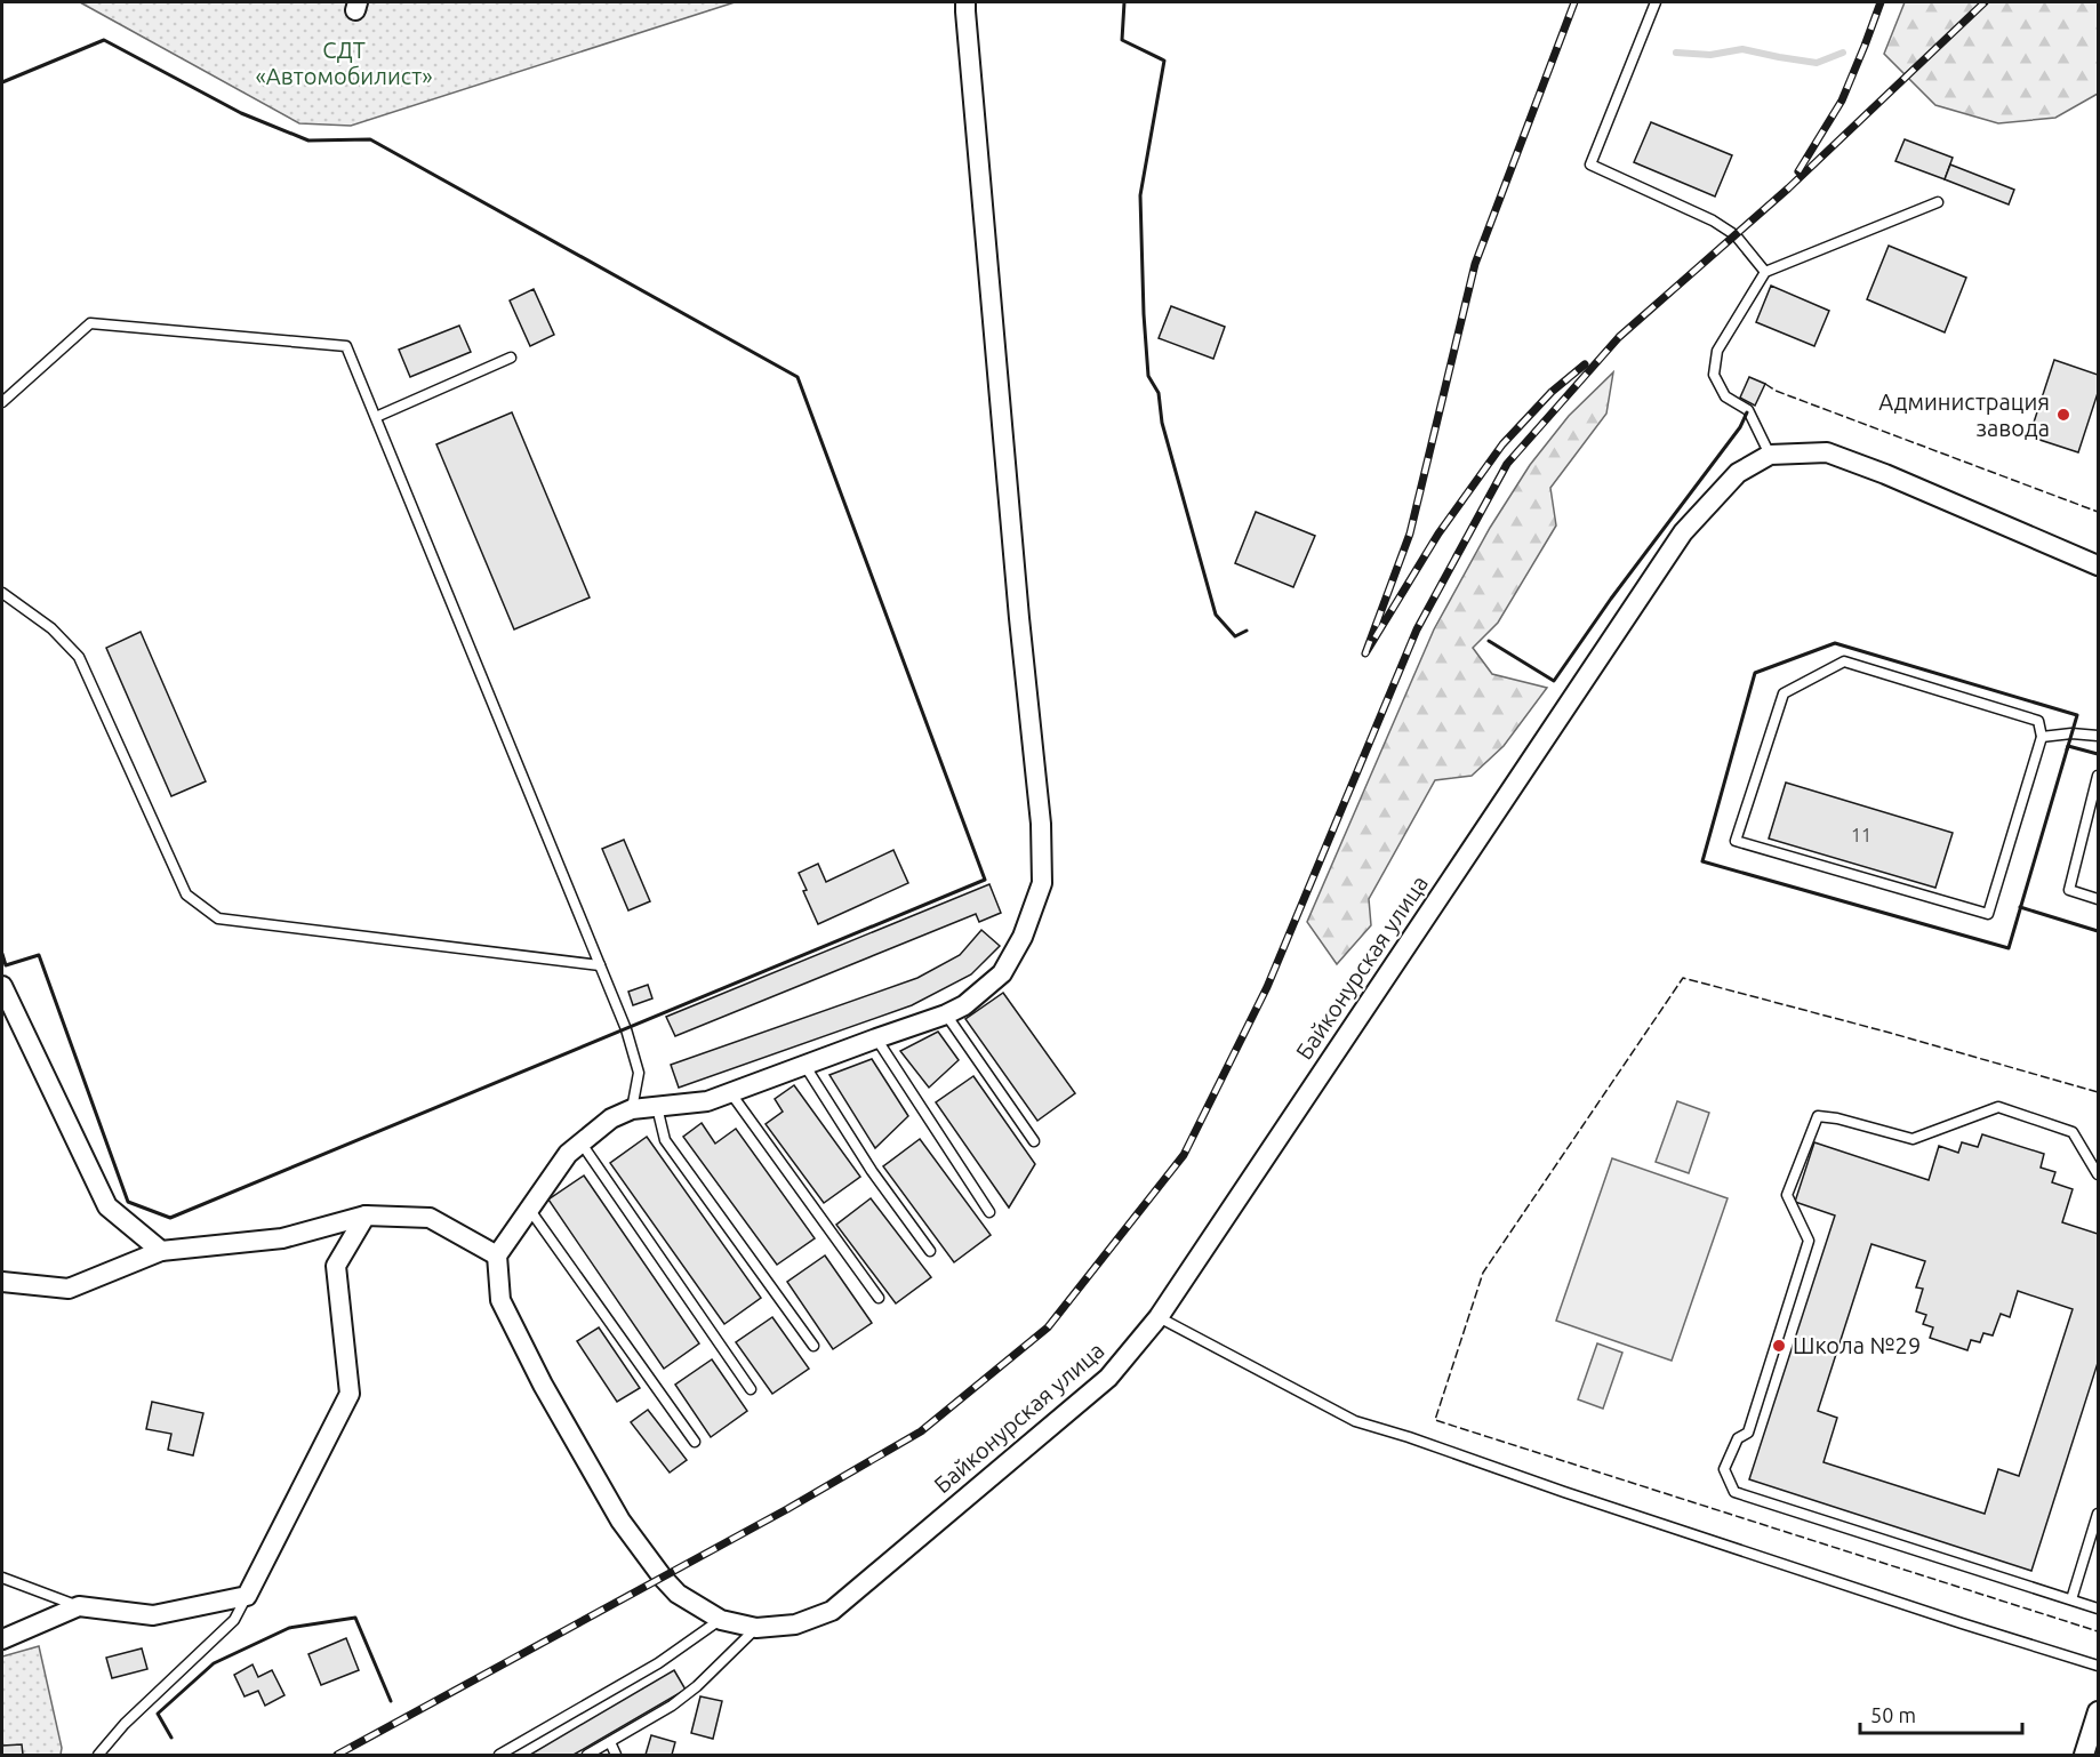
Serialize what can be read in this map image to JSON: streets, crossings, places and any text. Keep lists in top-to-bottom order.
{
  "streets": {
    "street": ["Байконурская улица"]
  },
  "parks": ["СДТ «Автомобилист»"],
  "places": ["Администрация завода", "Школа №29"],
  "house_numbers": ["11"],
  "scale_bar": "50 m"
}
